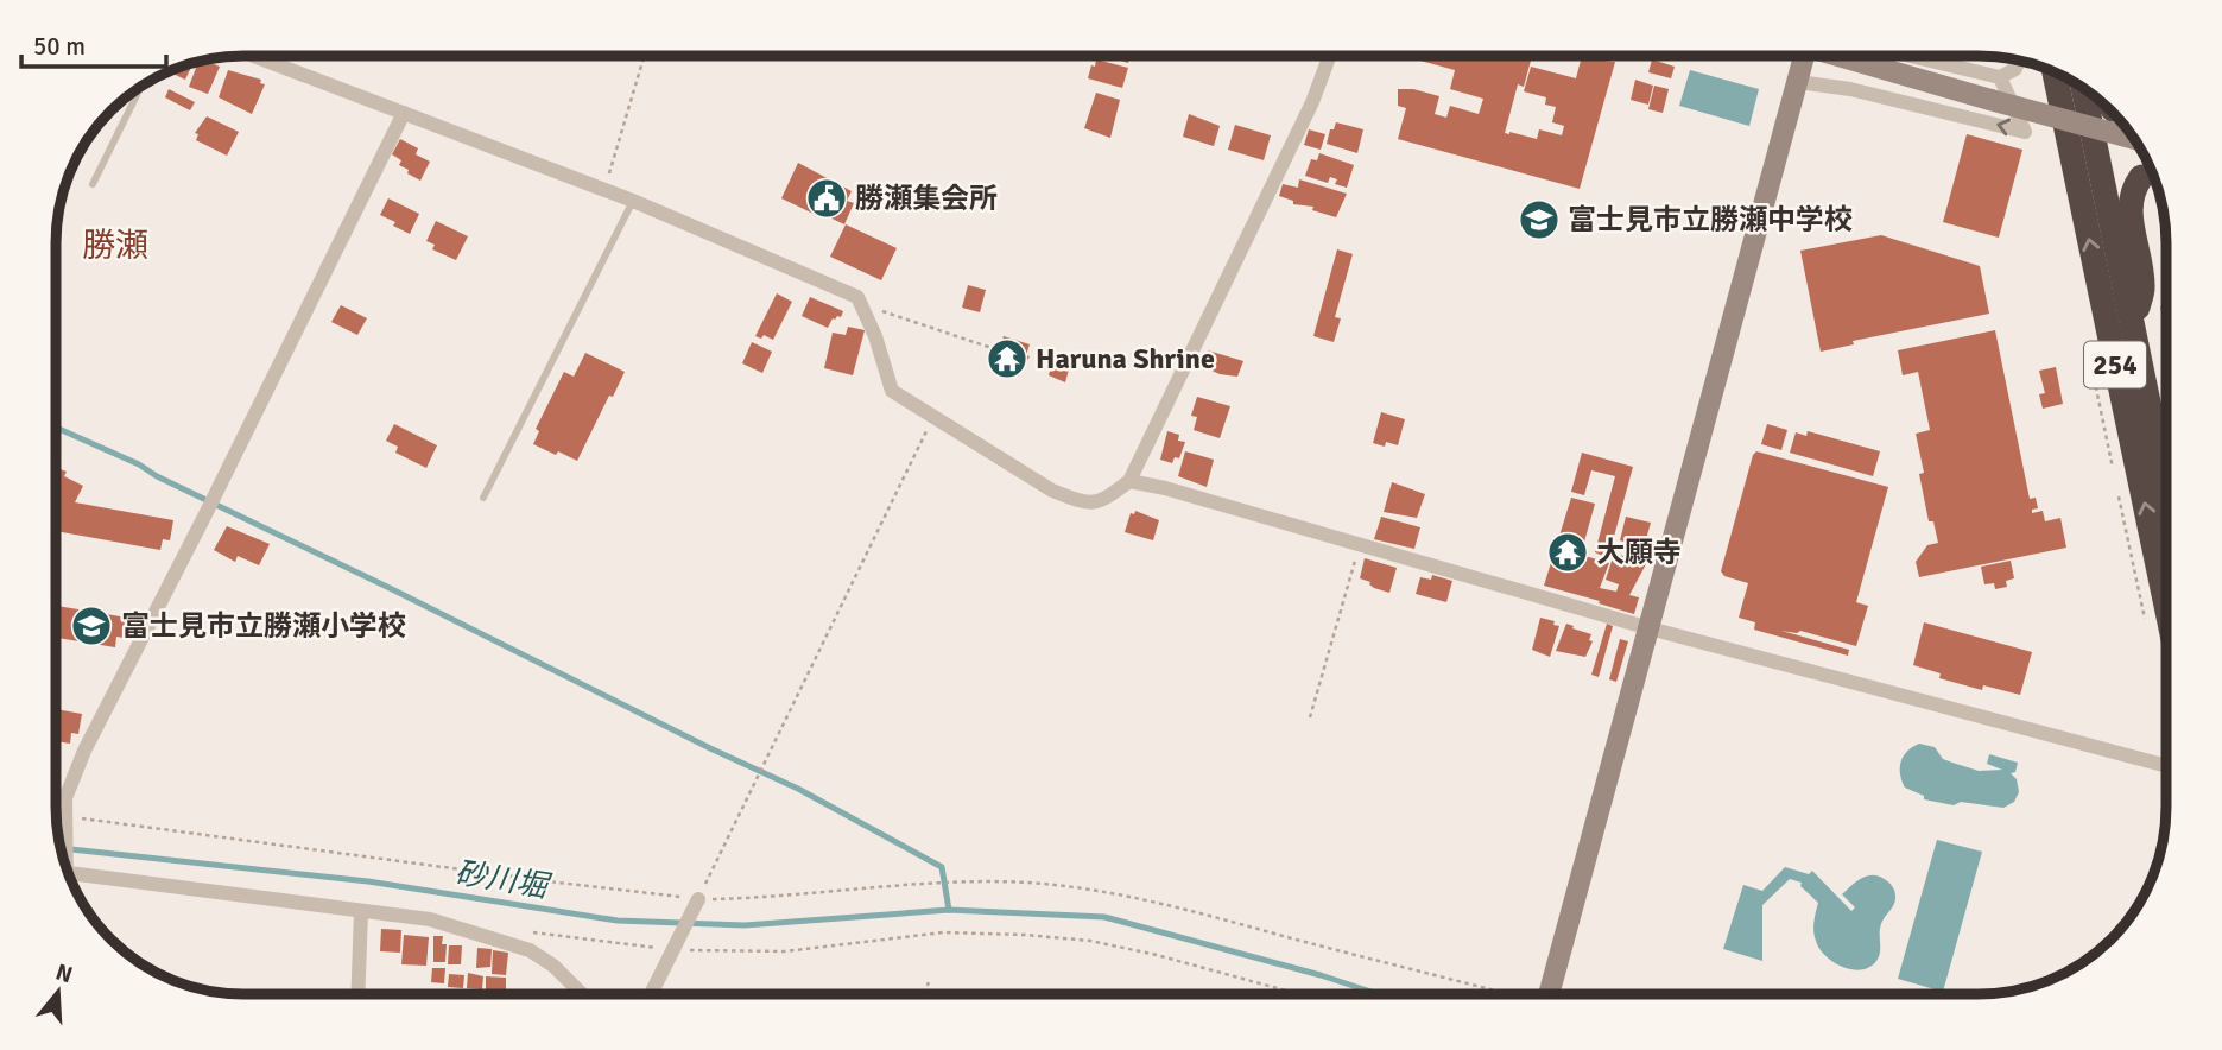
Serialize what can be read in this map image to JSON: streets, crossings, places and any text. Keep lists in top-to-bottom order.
{
  "streets": {
    "highway": ["254"]
  },
  "districts": ["勝瀬"],
  "water": ["砂川堀"],
  "places": {
    "public building": ["勝瀬集会所"],
    "school or university": ["富士見市立勝瀬中学校", "富士見市立勝瀬小学校"],
    "temple": ["Haruna Shrine", "大願寺"]
  },
  "scale_bar": "50 m",
  "north": "top"
}
